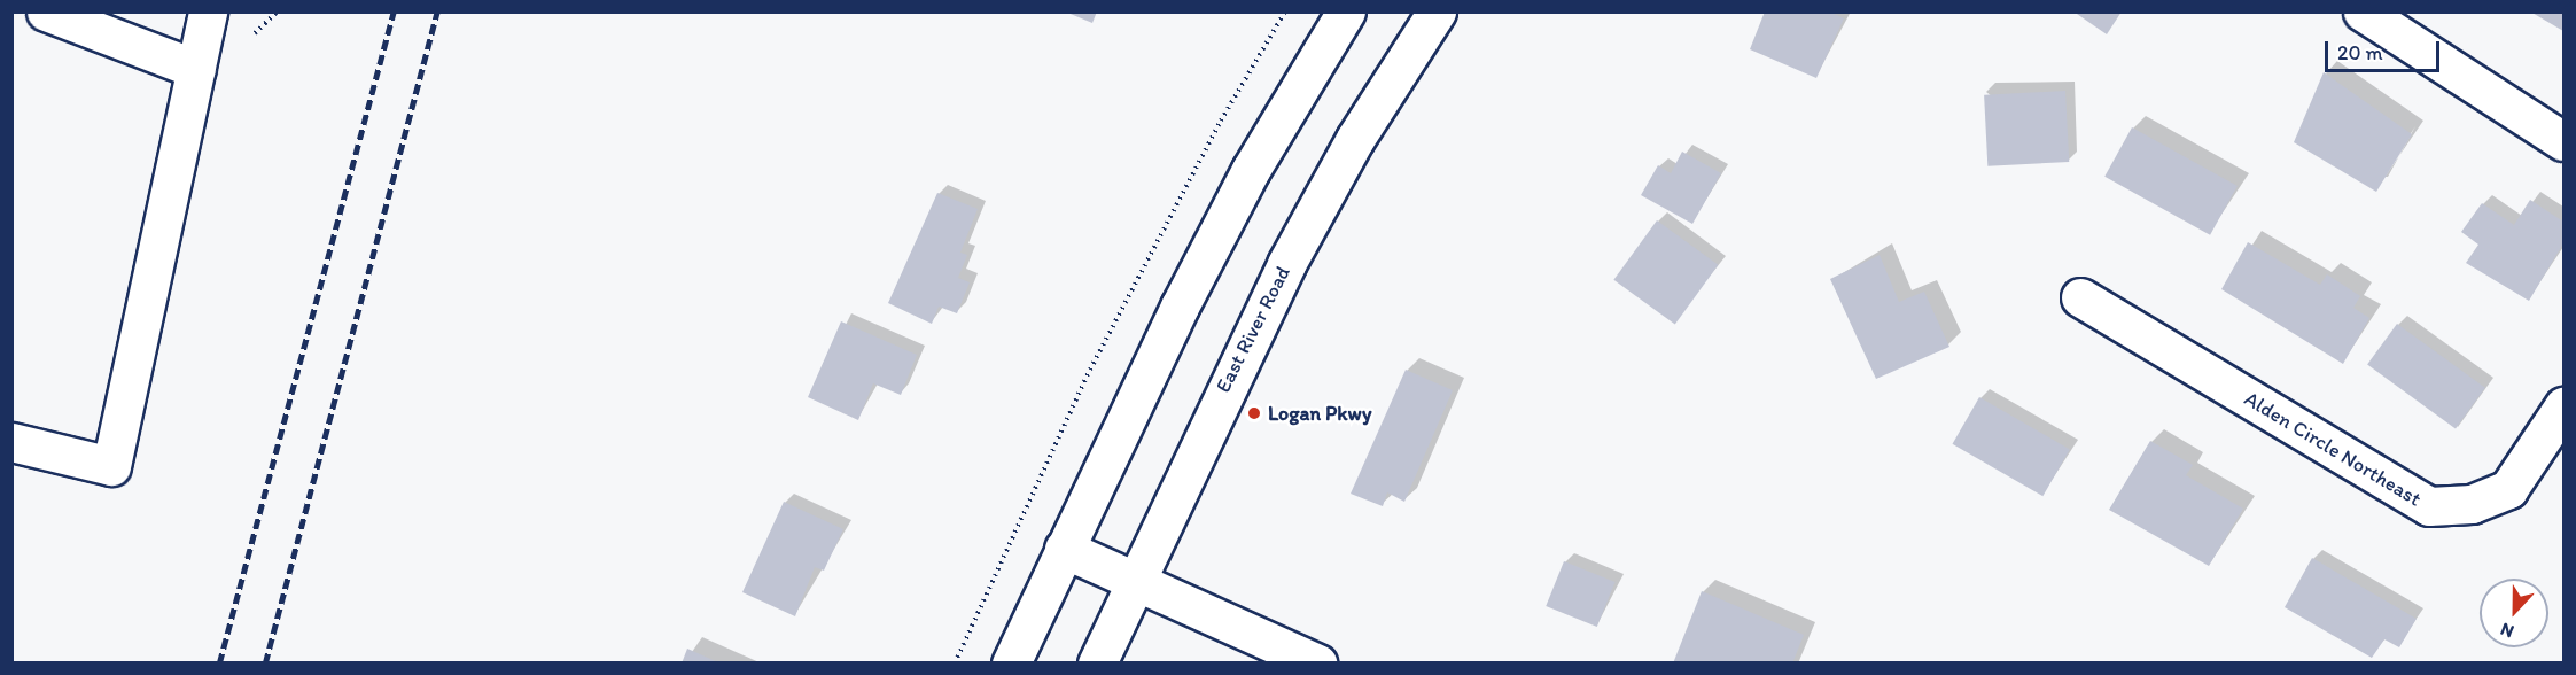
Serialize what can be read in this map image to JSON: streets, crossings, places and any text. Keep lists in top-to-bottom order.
{
  "streets": {
    "main road": ["East River Road", "Alden Circle Northeast"]
  },
  "places": ["Logan Pkwy"],
  "scale_bar": "20 m",
  "north": "bottom"
}
